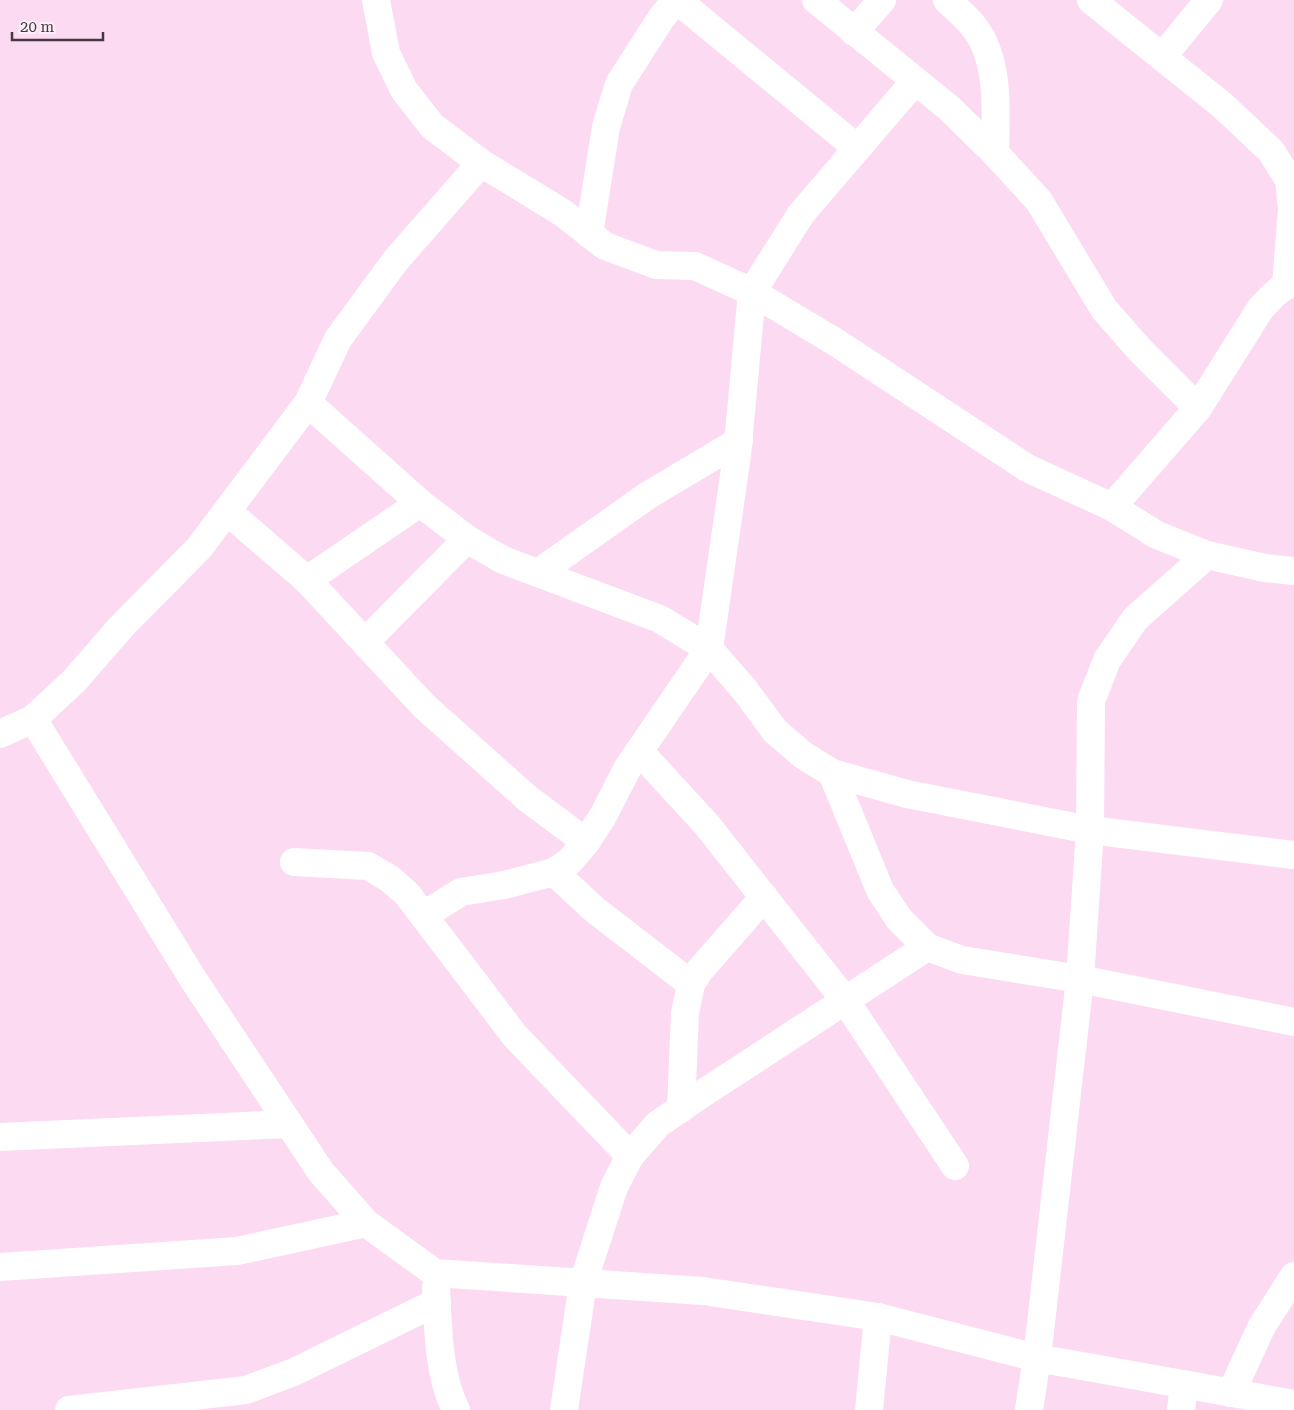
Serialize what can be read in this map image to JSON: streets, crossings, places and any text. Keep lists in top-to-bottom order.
{
  "scale_bar": "20 m"
}
